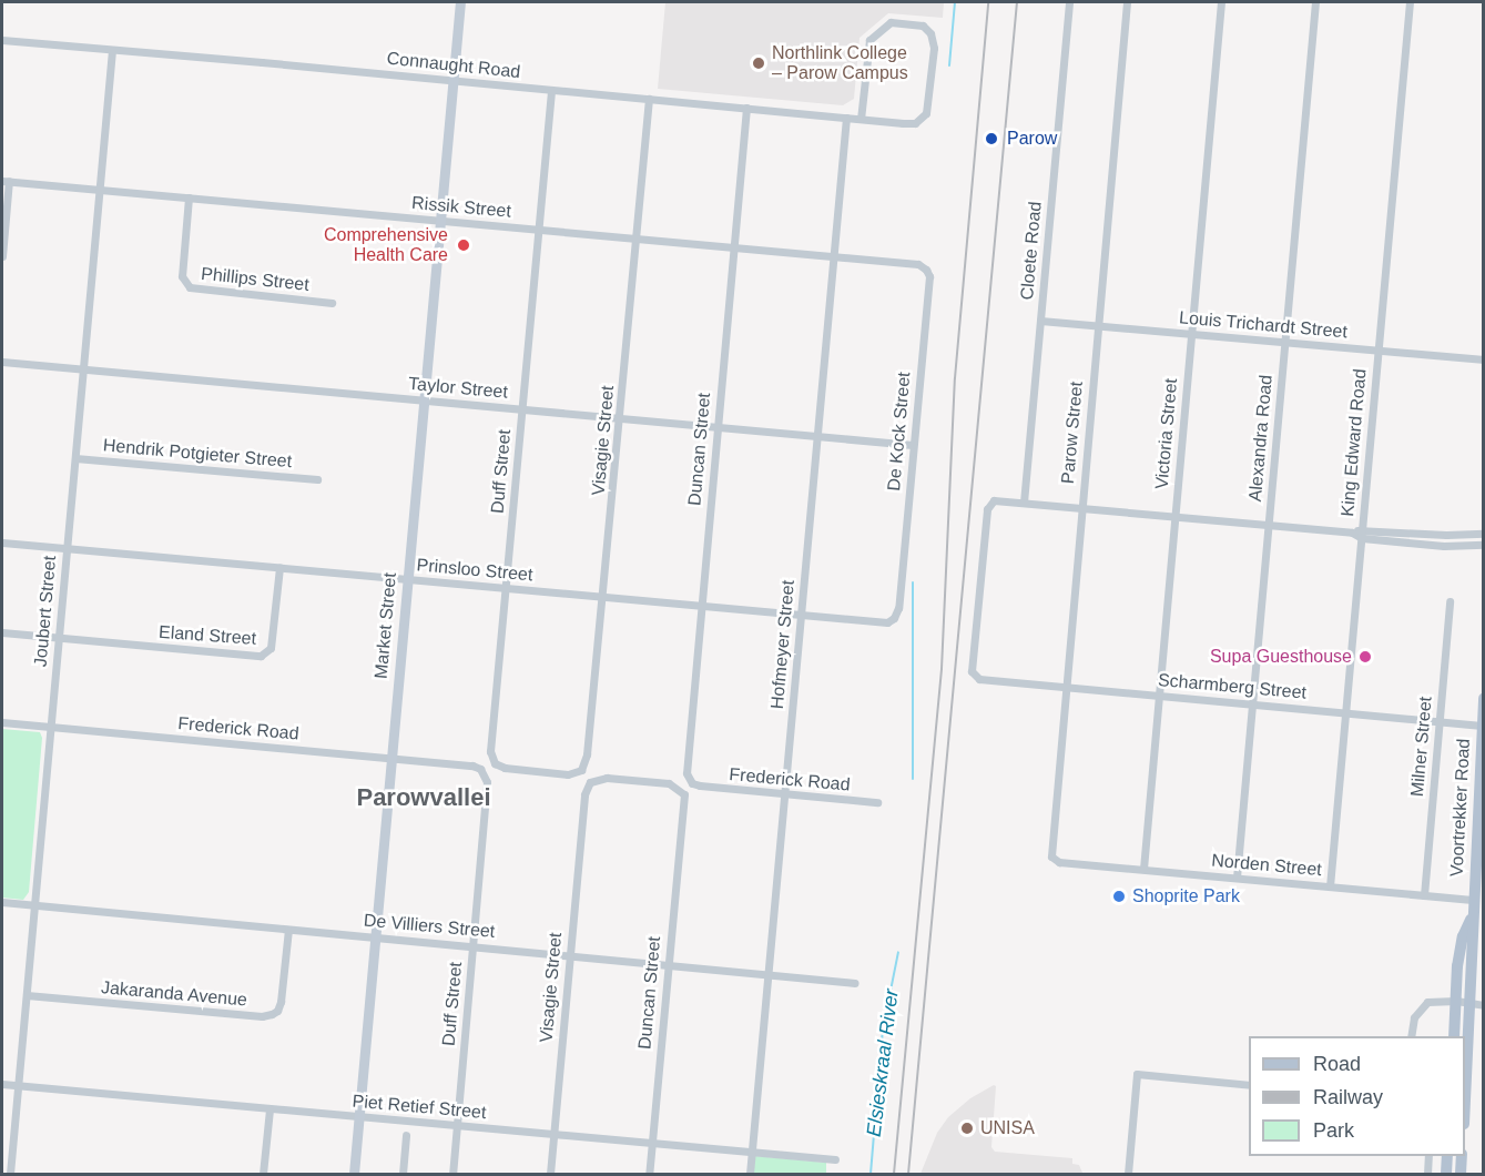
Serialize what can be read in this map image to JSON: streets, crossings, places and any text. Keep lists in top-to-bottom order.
{
  "streets": {
    "main road": ["Voortrekker Road"],
    "street": [
      "Connaught Road",
      "Rissik Street",
      "Cloete Road",
      "Phillips Street",
      "Louis Trichardt Street",
      "Taylor Street",
      "De Kock Street",
      "Parow Street",
      "Victoria Street",
      "Alexandra Road",
      "Visagie Street",
      "King Edward Road",
      "Duncan Street",
      "Hendrik Potgieter Street",
      "Duff Street",
      "Prinsloo Street",
      "Joubert Street",
      "Market Street",
      "Eland Street",
      "Hofmeyer Street",
      "Scharmberg Street",
      "Frederick Road",
      "Milner Street",
      "Norden Street",
      "De Villiers Street",
      "Jakaranda Avenue",
      "Piet Retief Street"
    ]
  },
  "crossings": [
    ["Connaught Road", "Visagie Street"],
    ["Connaught Road", "Duncan Street"],
    ["Connaught Road", "Duff Street"],
    ["Connaught Road", "Joubert Street"],
    ["Connaught Road", "Market Street"],
    ["Connaught Road", "Hofmeyer Street"],
    ["Rissik Street", "Phillips Street"],
    ["Rissik Street", "De Kock Street"],
    ["Rissik Street", "Visagie Street"],
    ["Rissik Street", "Duncan Street"],
    ["Rissik Street", "Duff Street"],
    ["Rissik Street", "Joubert Street"],
    ["Rissik Street", "Market Street"],
    ["Rissik Street", "Hofmeyer Street"],
    ["Cloete Road", "Louis Trichardt Street"],
    ["Cloete Road", "Scharmberg Street"],
    ["Louis Trichardt Street", "Parow Street"],
    ["Louis Trichardt Street", "Victoria Street"],
    ["Louis Trichardt Street", "Alexandra Road"],
    ["Louis Trichardt Street", "King Edward Road"],
    ["Taylor Street", "De Kock Street"],
    ["Taylor Street", "Visagie Street"],
    ["Taylor Street", "Duncan Street"],
    ["Taylor Street", "Duff Street"],
    ["Taylor Street", "Joubert Street"],
    ["Taylor Street", "Market Street"],
    ["Taylor Street", "Hofmeyer Street"],
    ["De Kock Street", "Prinsloo Street"],
    ["Parow Street", "Scharmberg Street"],
    ["Parow Street", "Norden Street"],
    ["Victoria Street", "Scharmberg Street"],
    ["Victoria Street", "Norden Street"],
    ["Alexandra Road", "Scharmberg Street"],
    ["Alexandra Road", "Norden Street"],
    ["Visagie Street", "Duncan Street"],
    ["Visagie Street", "Duff Street"],
    ["Visagie Street", "Prinsloo Street"],
    ["Visagie Street", "De Villiers Street"],
    ["Visagie Street", "Piet Retief Street"],
    ["King Edward Road", "Scharmberg Street"],
    ["King Edward Road", "Norden Street"],
    ["Duncan Street", "Prinsloo Street"],
    ["Duncan Street", "Frederick Road"],
    ["Duncan Street", "De Villiers Street"],
    ["Duncan Street", "Piet Retief Street"],
    ["Hendrik Potgieter Street", "Joubert Street"],
    ["Duff Street", "Prinsloo Street"],
    ["Duff Street", "Frederick Road"],
    ["Duff Street", "De Villiers Street"],
    ["Duff Street", "Piet Retief Street"],
    ["Prinsloo Street", "Joubert Street"],
    ["Prinsloo Street", "Market Street"],
    ["Prinsloo Street", "Eland Street"],
    ["Prinsloo Street", "Hofmeyer Street"],
    ["Joubert Street", "Eland Street"],
    ["Joubert Street", "Frederick Road"],
    ["Joubert Street", "De Villiers Street"],
    ["Joubert Street", "Jakaranda Avenue"],
    ["Joubert Street", "Piet Retief Street"],
    ["Market Street", "Frederick Road"],
    ["Market Street", "De Villiers Street"],
    ["Market Street", "Piet Retief Street"],
    ["Hofmeyer Street", "Frederick Road"],
    ["Hofmeyer Street", "De Villiers Street"],
    ["Hofmeyer Street", "Piet Retief Street"],
    ["Scharmberg Street", "Milner Street"],
    ["Scharmberg Street", "Voortrekker Road"],
    ["Milner Street", "Norden Street"],
    ["Voortrekker Road", "Norden Street"],
    ["De Villiers Street", "Jakaranda Avenue"]
  ],
  "districts": ["Parowvallei"],
  "water": ["Elsieskraal River"],
  "places": [
    "Northlink College – Parow Campus",
    "Parow",
    "Comprehensive Health Care",
    "Supa Guesthouse",
    "Shoprite Park",
    "UNISA"
  ],
  "legend": ["Road", "Railway", "Park"]
}
